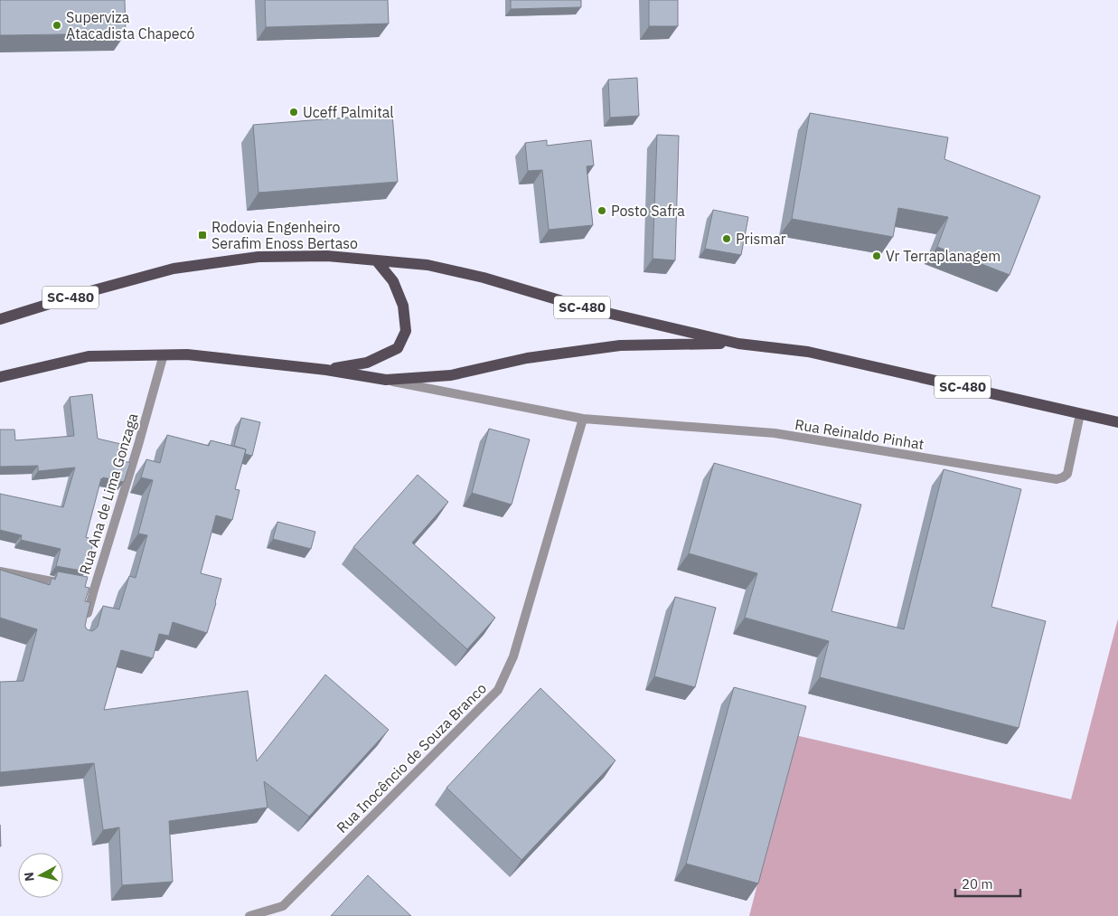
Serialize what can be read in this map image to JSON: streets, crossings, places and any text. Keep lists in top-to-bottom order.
{
  "streets": {
    "main road": ["SC-480"],
    "street": ["Rua Reinaldo Pinhat", "Rua Ana de Lima Gonzaga", "Rua Inocêncio de Souza Branco"]
  },
  "crossings": [
    ["SC-480", "Rua Reinaldo Pinhat"],
    ["Rua Reinaldo Pinhat", "Rua Inocêncio de Souza Branco"]
  ],
  "places": {
    "other": [
      "Superviza Atacadista Chapecó",
      "Uceff Palmital",
      "Posto Safra",
      "Prismar",
      "Vr Terraplanagem"
    ],
    "transit": ["Rodovia Engenheiro Serafim Enoss Bertaso"]
  },
  "scale_bar": "20 m",
  "north": "left"
}
